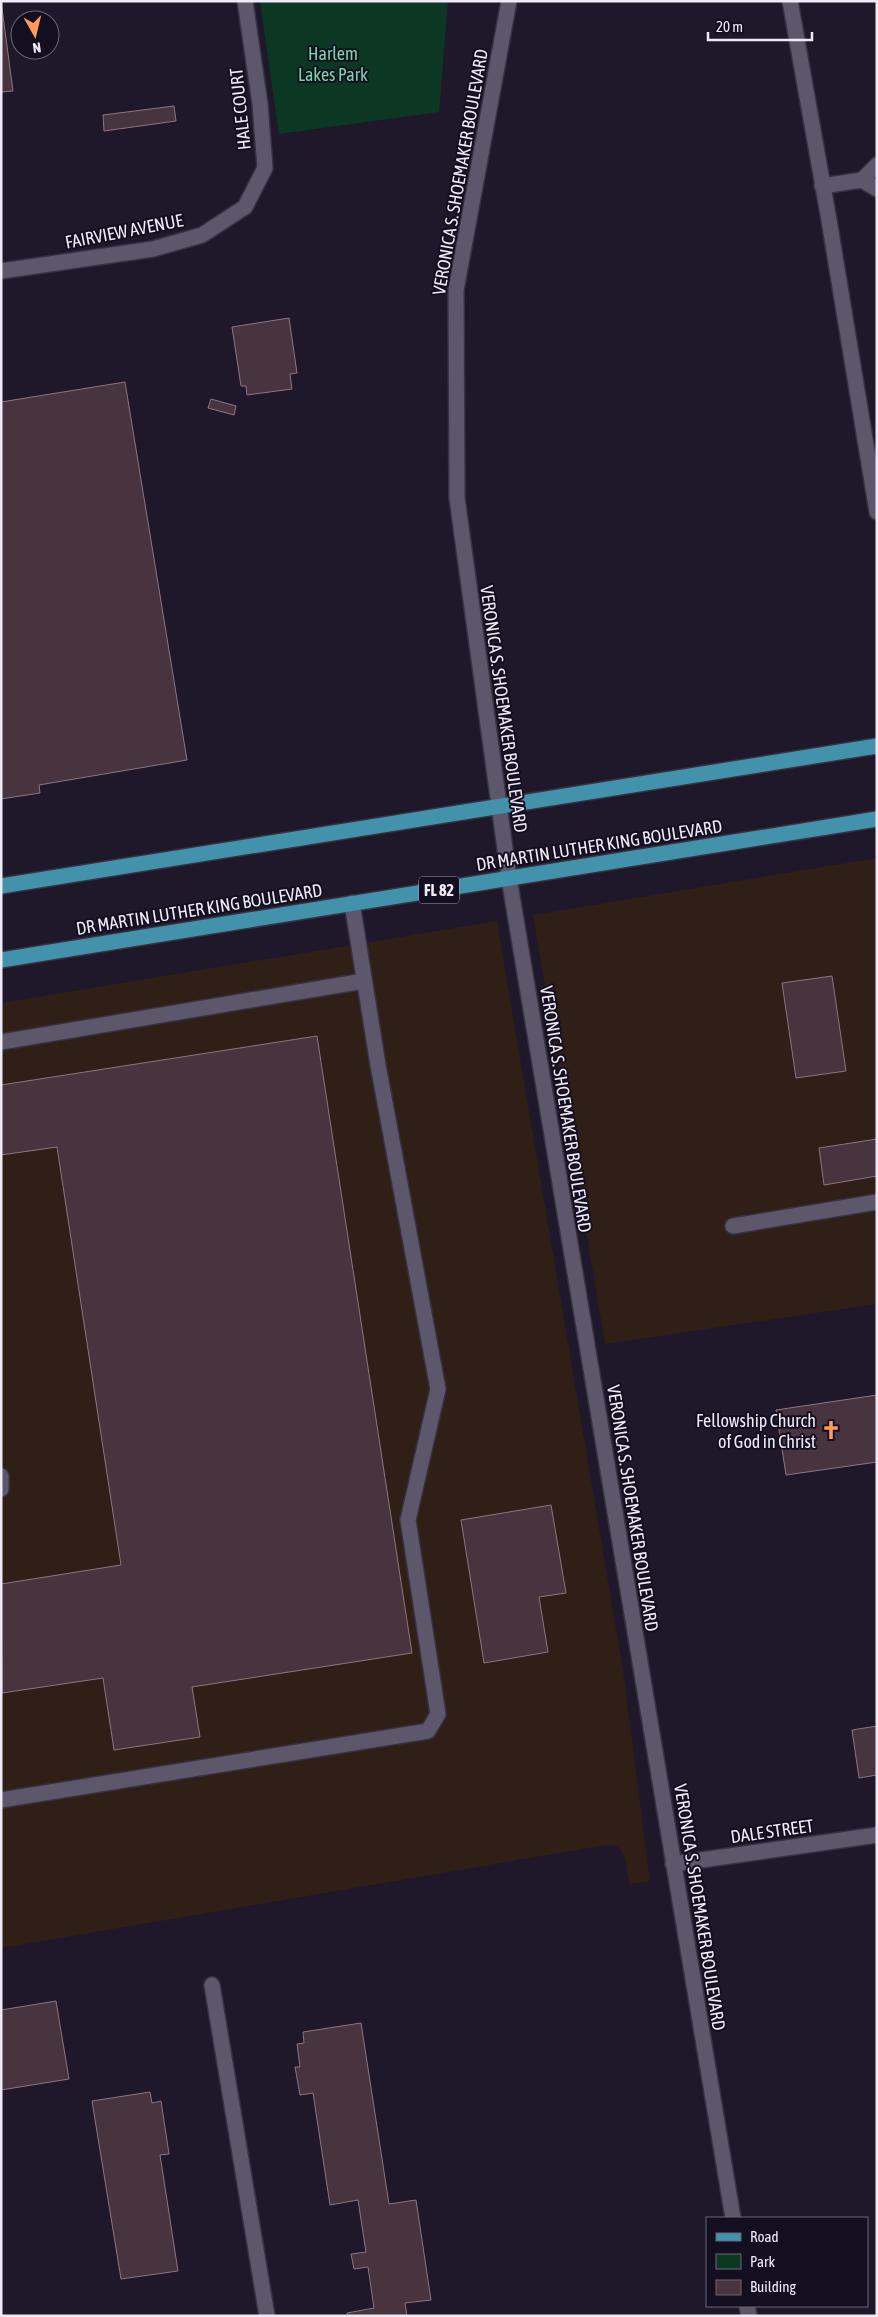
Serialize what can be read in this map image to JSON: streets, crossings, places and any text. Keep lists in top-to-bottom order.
{
  "streets": {
    "main road": ["DR MARTIN LUTHER KING BOULEVARD", "FL 82"],
    "street": [
      "HALE COURT",
      "VERONICA S. SHOEMAKER BOULEVARD",
      "FAIRVIEW AVENUE",
      "DALE STREET"
    ]
  },
  "crossings": [
    ["HALE COURT", "FAIRVIEW AVENUE"],
    ["VERONICA S. SHOEMAKER BOULEVARD", "DR MARTIN LUTHER KING BOULEVARD"],
    ["VERONICA S. SHOEMAKER BOULEVARD", "DALE STREET"]
  ],
  "parks": ["Harlem Lakes Park"],
  "places": {
    "church": ["Fellowship Church of God in Christ"]
  },
  "legend": ["Road", "Park", "Building"],
  "scale_bar": "20 m",
  "north": "bottom"
}
